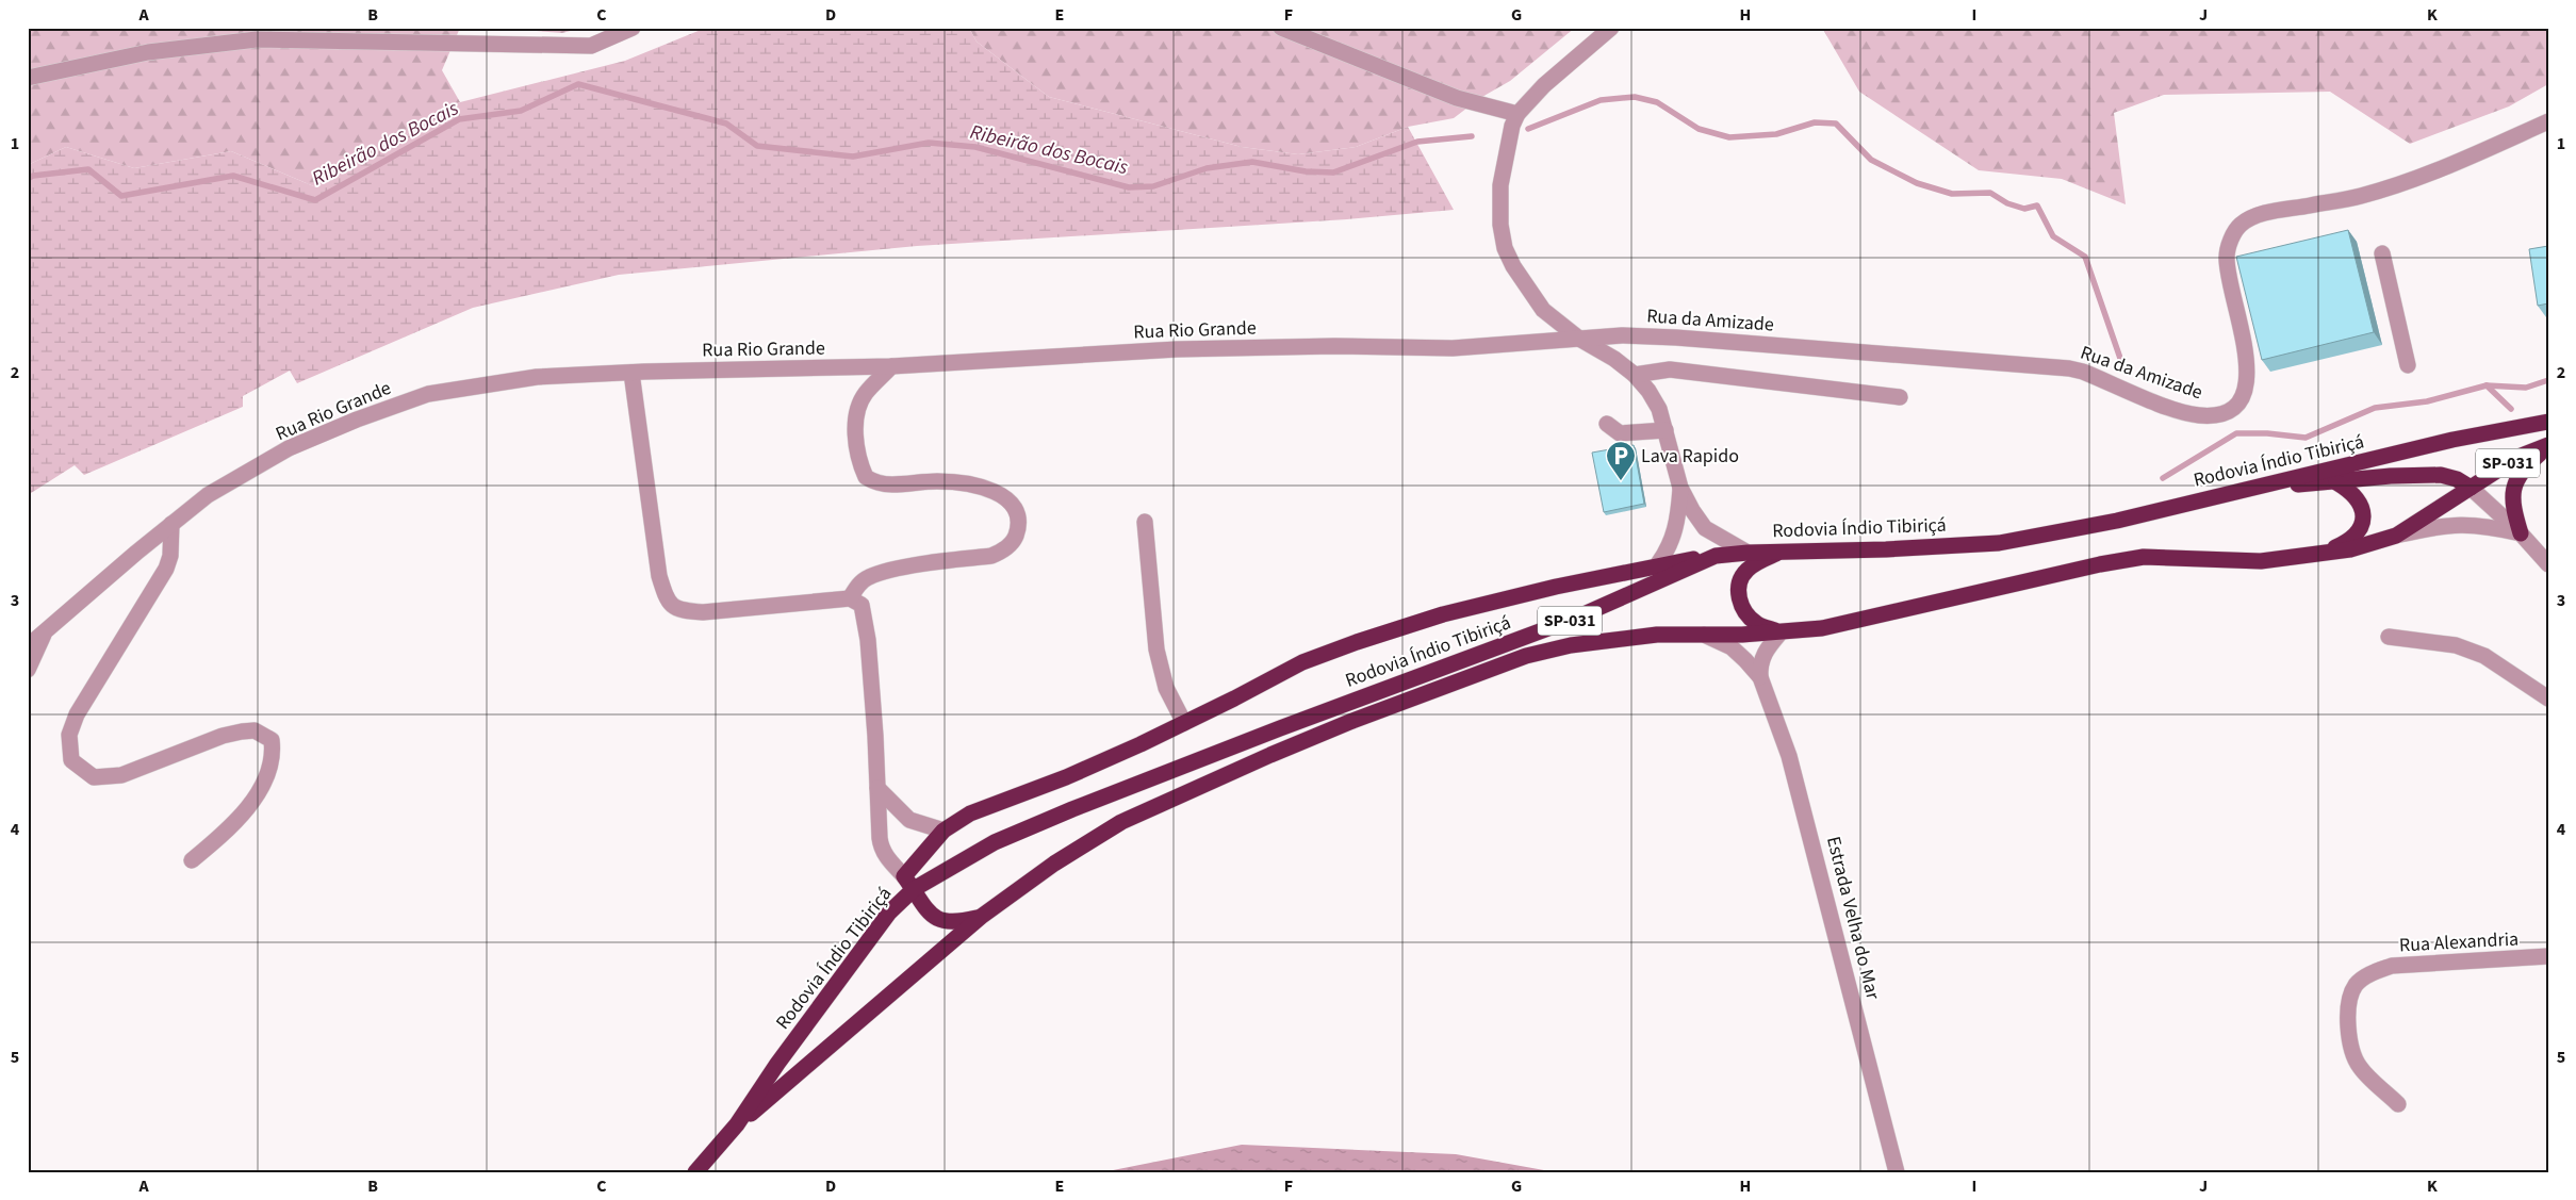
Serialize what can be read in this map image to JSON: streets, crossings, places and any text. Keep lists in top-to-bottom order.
{
  "streets": {
    "highway": ["Rodovia Índio Tibiriçá", "SP-031"],
    "street": [
      "Rua da Amizade",
      "Rua Rio Grande",
      "Estrada Velha do Mar",
      "Rua Alexandria"
    ]
  },
  "crossings": [
    ["Rua da Amizade", "Rua Rio Grande"]
  ],
  "water": ["Ribeirão dos Bocais"],
  "places": {
    "parking": ["Lava Rapido"]
  },
  "grid": {
    "columns": [
      "A",
      "B",
      "C",
      "D",
      "E",
      "F",
      "G",
      "H",
      "I",
      "J",
      "K"
    ],
    "rows": [
      "1",
      "2",
      "3",
      "4",
      "5"
    ]
  }
}
